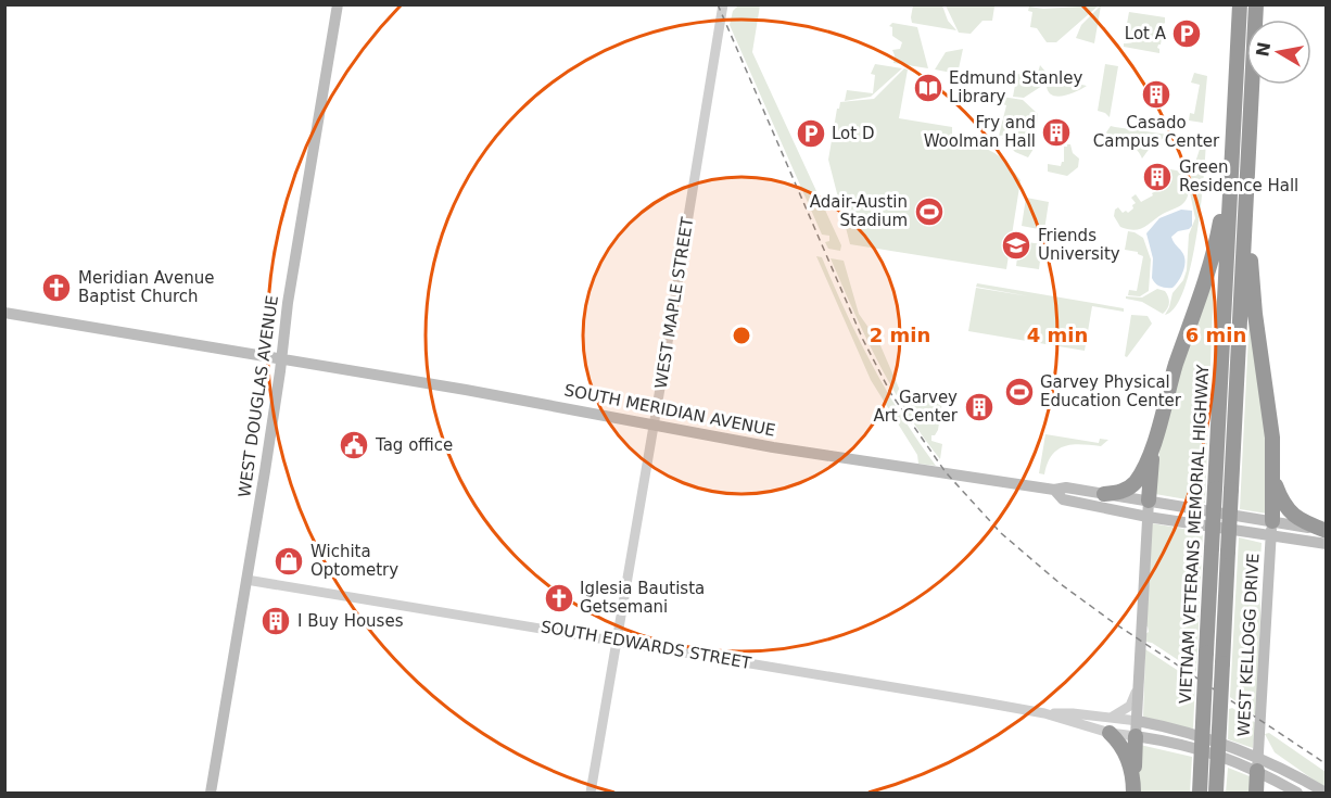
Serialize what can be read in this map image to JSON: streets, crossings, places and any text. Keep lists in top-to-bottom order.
{
  "streets": {
    "highway": ["VIETNAM VETERANS MEMORIAL HIGHWAY"],
    "main road": ["WEST DOUGLAS AVENUE", "SOUTH MERIDIAN AVENUE", "WEST KELLOGG DRIVE"],
    "street": ["WEST MAPLE STREET", "SOUTH EDWARDS STREET"]
  },
  "crossings": [
    ["WEST MAPLE STREET", "SOUTH MERIDIAN AVENUE"],
    ["WEST MAPLE STREET", "SOUTH EDWARDS STREET"],
    ["WEST DOUGLAS AVENUE", "SOUTH MERIDIAN AVENUE"],
    ["WEST DOUGLAS AVENUE", "SOUTH EDWARDS STREET"],
    ["SOUTH MERIDIAN AVENUE", "WEST KELLOGG DRIVE"]
  ],
  "places": {
    "parking": ["Lot A", "Lot D"],
    "library": ["Edmund Stanley Library"],
    "building": [
      "Casado Campus Center",
      "Fry and Woolman Hall",
      "Green Residence Hall",
      "Garvey Art Center",
      "I Buy Houses"
    ],
    "sports": ["Adair-Austin Stadium", "Garvey Physical Education Center"],
    "school or university": ["Friends University"],
    "church": ["Meridian Avenue Baptist Church", "Iglesia Bautista Getsemani"],
    "public building": ["Tag office"],
    "shop": ["Wichita Optometry"]
  },
  "north": "left",
  "rings": ["2 min", "4 min", "6 min"]
}
